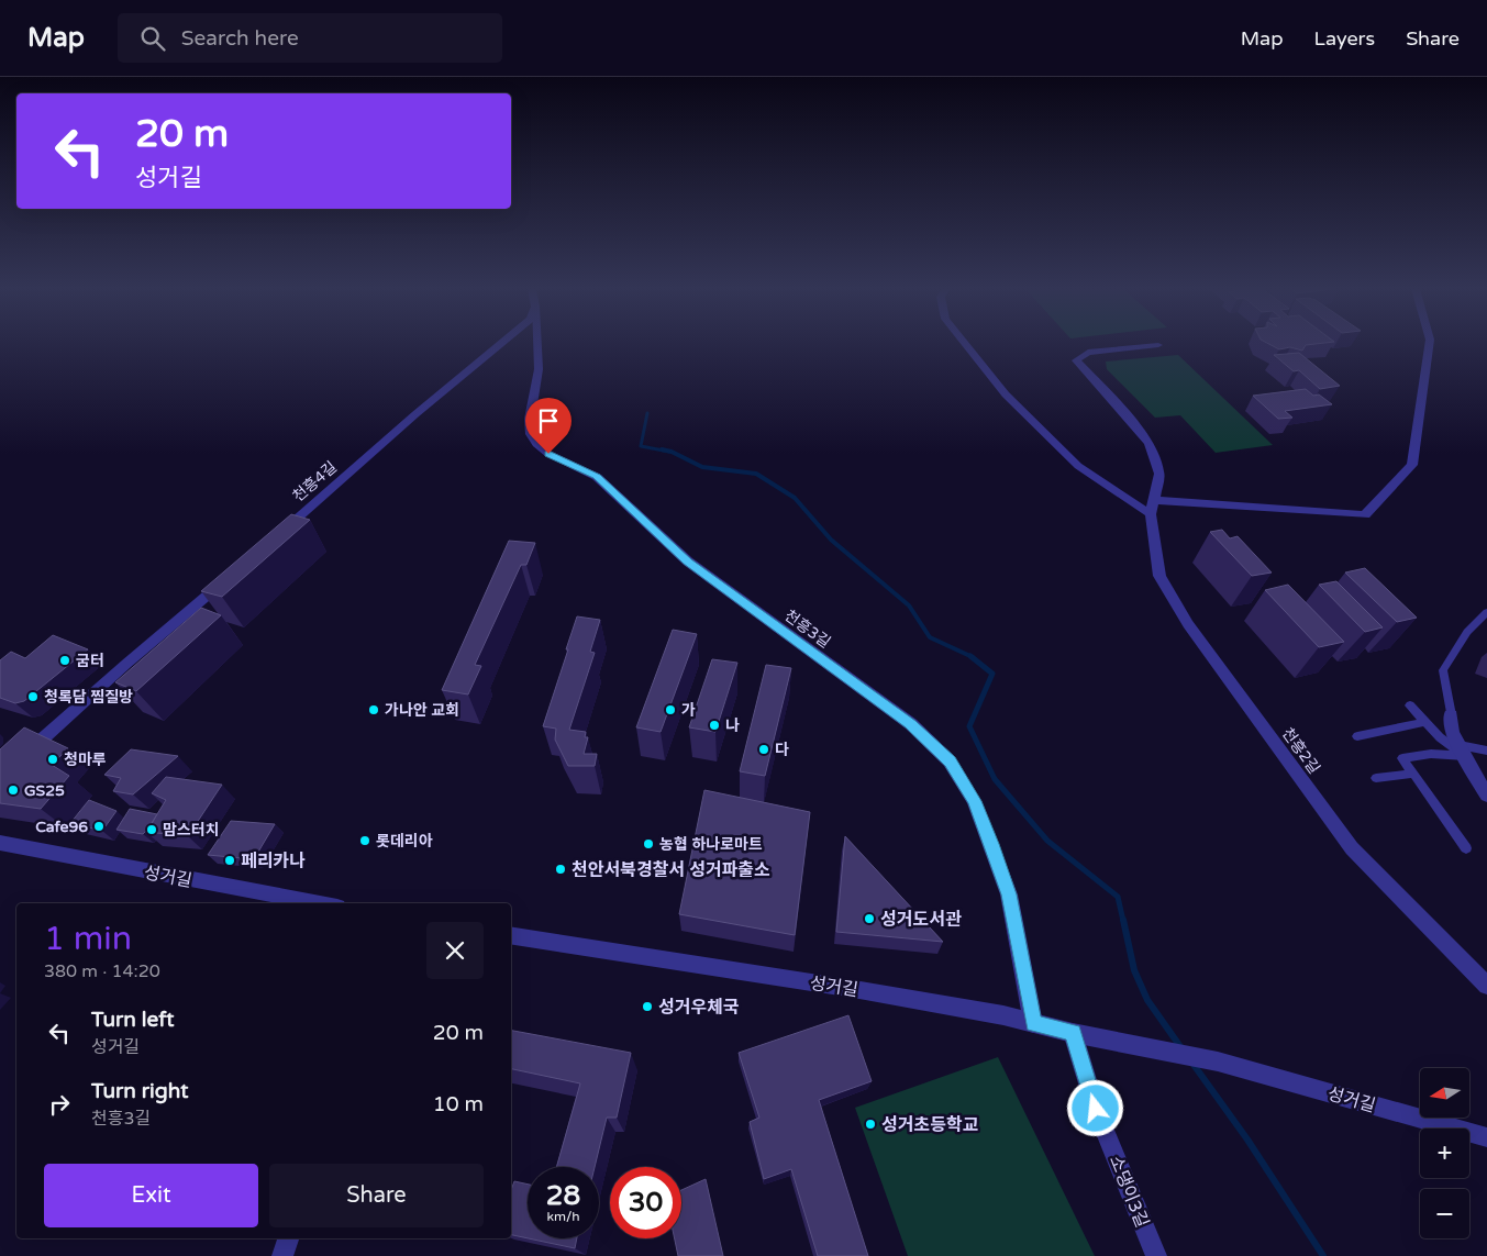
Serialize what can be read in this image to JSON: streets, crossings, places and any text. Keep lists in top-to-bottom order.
{
  "streets": {
    "street": [
      "천흥4길",
      "천흥3길",
      "천흥2길",
      "성거길",
      "소댕이3길"
    ]
  },
  "crossings": [
    ["천흥3길", "성거길"],
    ["성거길", "소댕이3길"]
  ],
  "places": [
    "굼터",
    "청록담 찜질방",
    "가나안 교회",
    "가",
    "나",
    "다",
    "청마루",
    "GS25",
    "Cafe96",
    "맘스터치",
    "롯데리아",
    "농협 하나로마트",
    "페리카나",
    "천안서북경찰서 성거파출소",
    "성거도서관",
    "성거우체국",
    "성거초등학교"
  ],
  "north": "left",
  "page": {
    "header": "Map",
    "search": "Search here",
    "nav": ["Map", "Layers", "Share"],
    "turn": ["20 m", "성거길"],
    "heading": ["1 min", "380 m · 14:20"],
    "list": [
      {
        "name": "Turn left",
        "note": "성거길",
        "value": "20 m"
      },
      {
        "name": "Turn right",
        "note": "천흥3길",
        "value": "10 m"
      }
    ],
    "map_buttons": ["+", "−"],
    "buttons": ["Exit", "Share"],
    "speed": "28 km/h",
    "limit": "30"
  }
}
